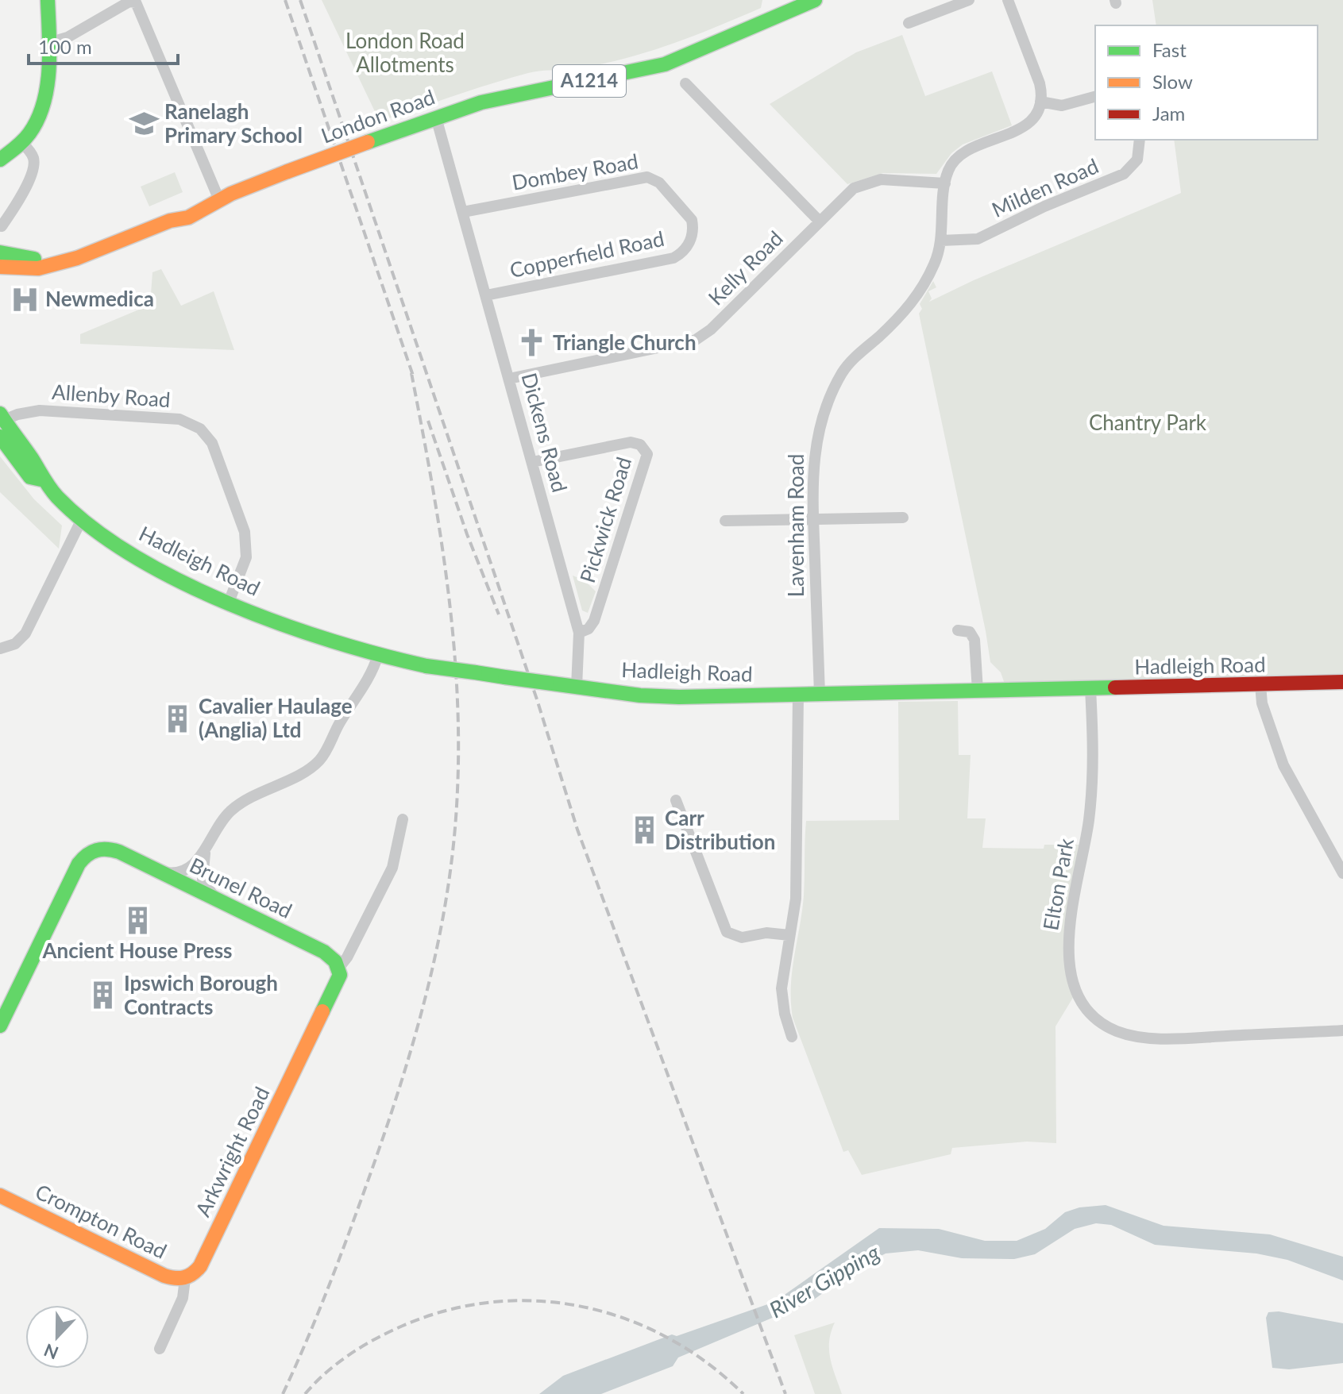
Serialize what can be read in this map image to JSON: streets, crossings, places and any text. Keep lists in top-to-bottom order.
{
  "streets": {
    "street": [
      "A1214",
      "London Road",
      "Dombey Road",
      "Milden Road",
      "Copperfield Road",
      "Kelly Road",
      "Allenby Road",
      "Dickens Road",
      "Pickwick Road",
      "Lavenham Road",
      "Hadleigh Road",
      "Elton Park",
      "Brunel Road",
      "Arkwright Road",
      "Crompton Road"
    ]
  },
  "crossings": [
    ["London Road", "Dickens Road"],
    ["Dombey Road", "Copperfield Road"],
    ["Dombey Road", "Dickens Road"],
    ["Milden Road", "Lavenham Road"],
    ["Copperfield Road", "Dickens Road"],
    ["Kelly Road", "Dickens Road"],
    ["Kelly Road", "Lavenham Road"],
    ["Allenby Road", "Hadleigh Road"],
    ["Dickens Road", "Pickwick Road"],
    ["Dickens Road", "Hadleigh Road"],
    ["Lavenham Road", "Hadleigh Road"],
    ["Hadleigh Road", "Elton Park"],
    ["Brunel Road", "Arkwright Road"],
    ["Arkwright Road", "Crompton Road"]
  ],
  "water": ["River Gipping"],
  "parks": ["London Road Allotments", "Chantry Park"],
  "places": {
    "school or university": ["Ranelagh Primary School"],
    "hospital": ["Newmedica"],
    "church": ["Triangle Church"],
    "building": [
      "Cavalier Haulage (Anglia) Ltd",
      "Carr Distribution",
      "Ancient House Press",
      "Ipswich Borough Contracts"
    ]
  },
  "legend": ["Fast", "Slow", "Jam"],
  "scale_bar": "100 m",
  "north": "bottom"
}
